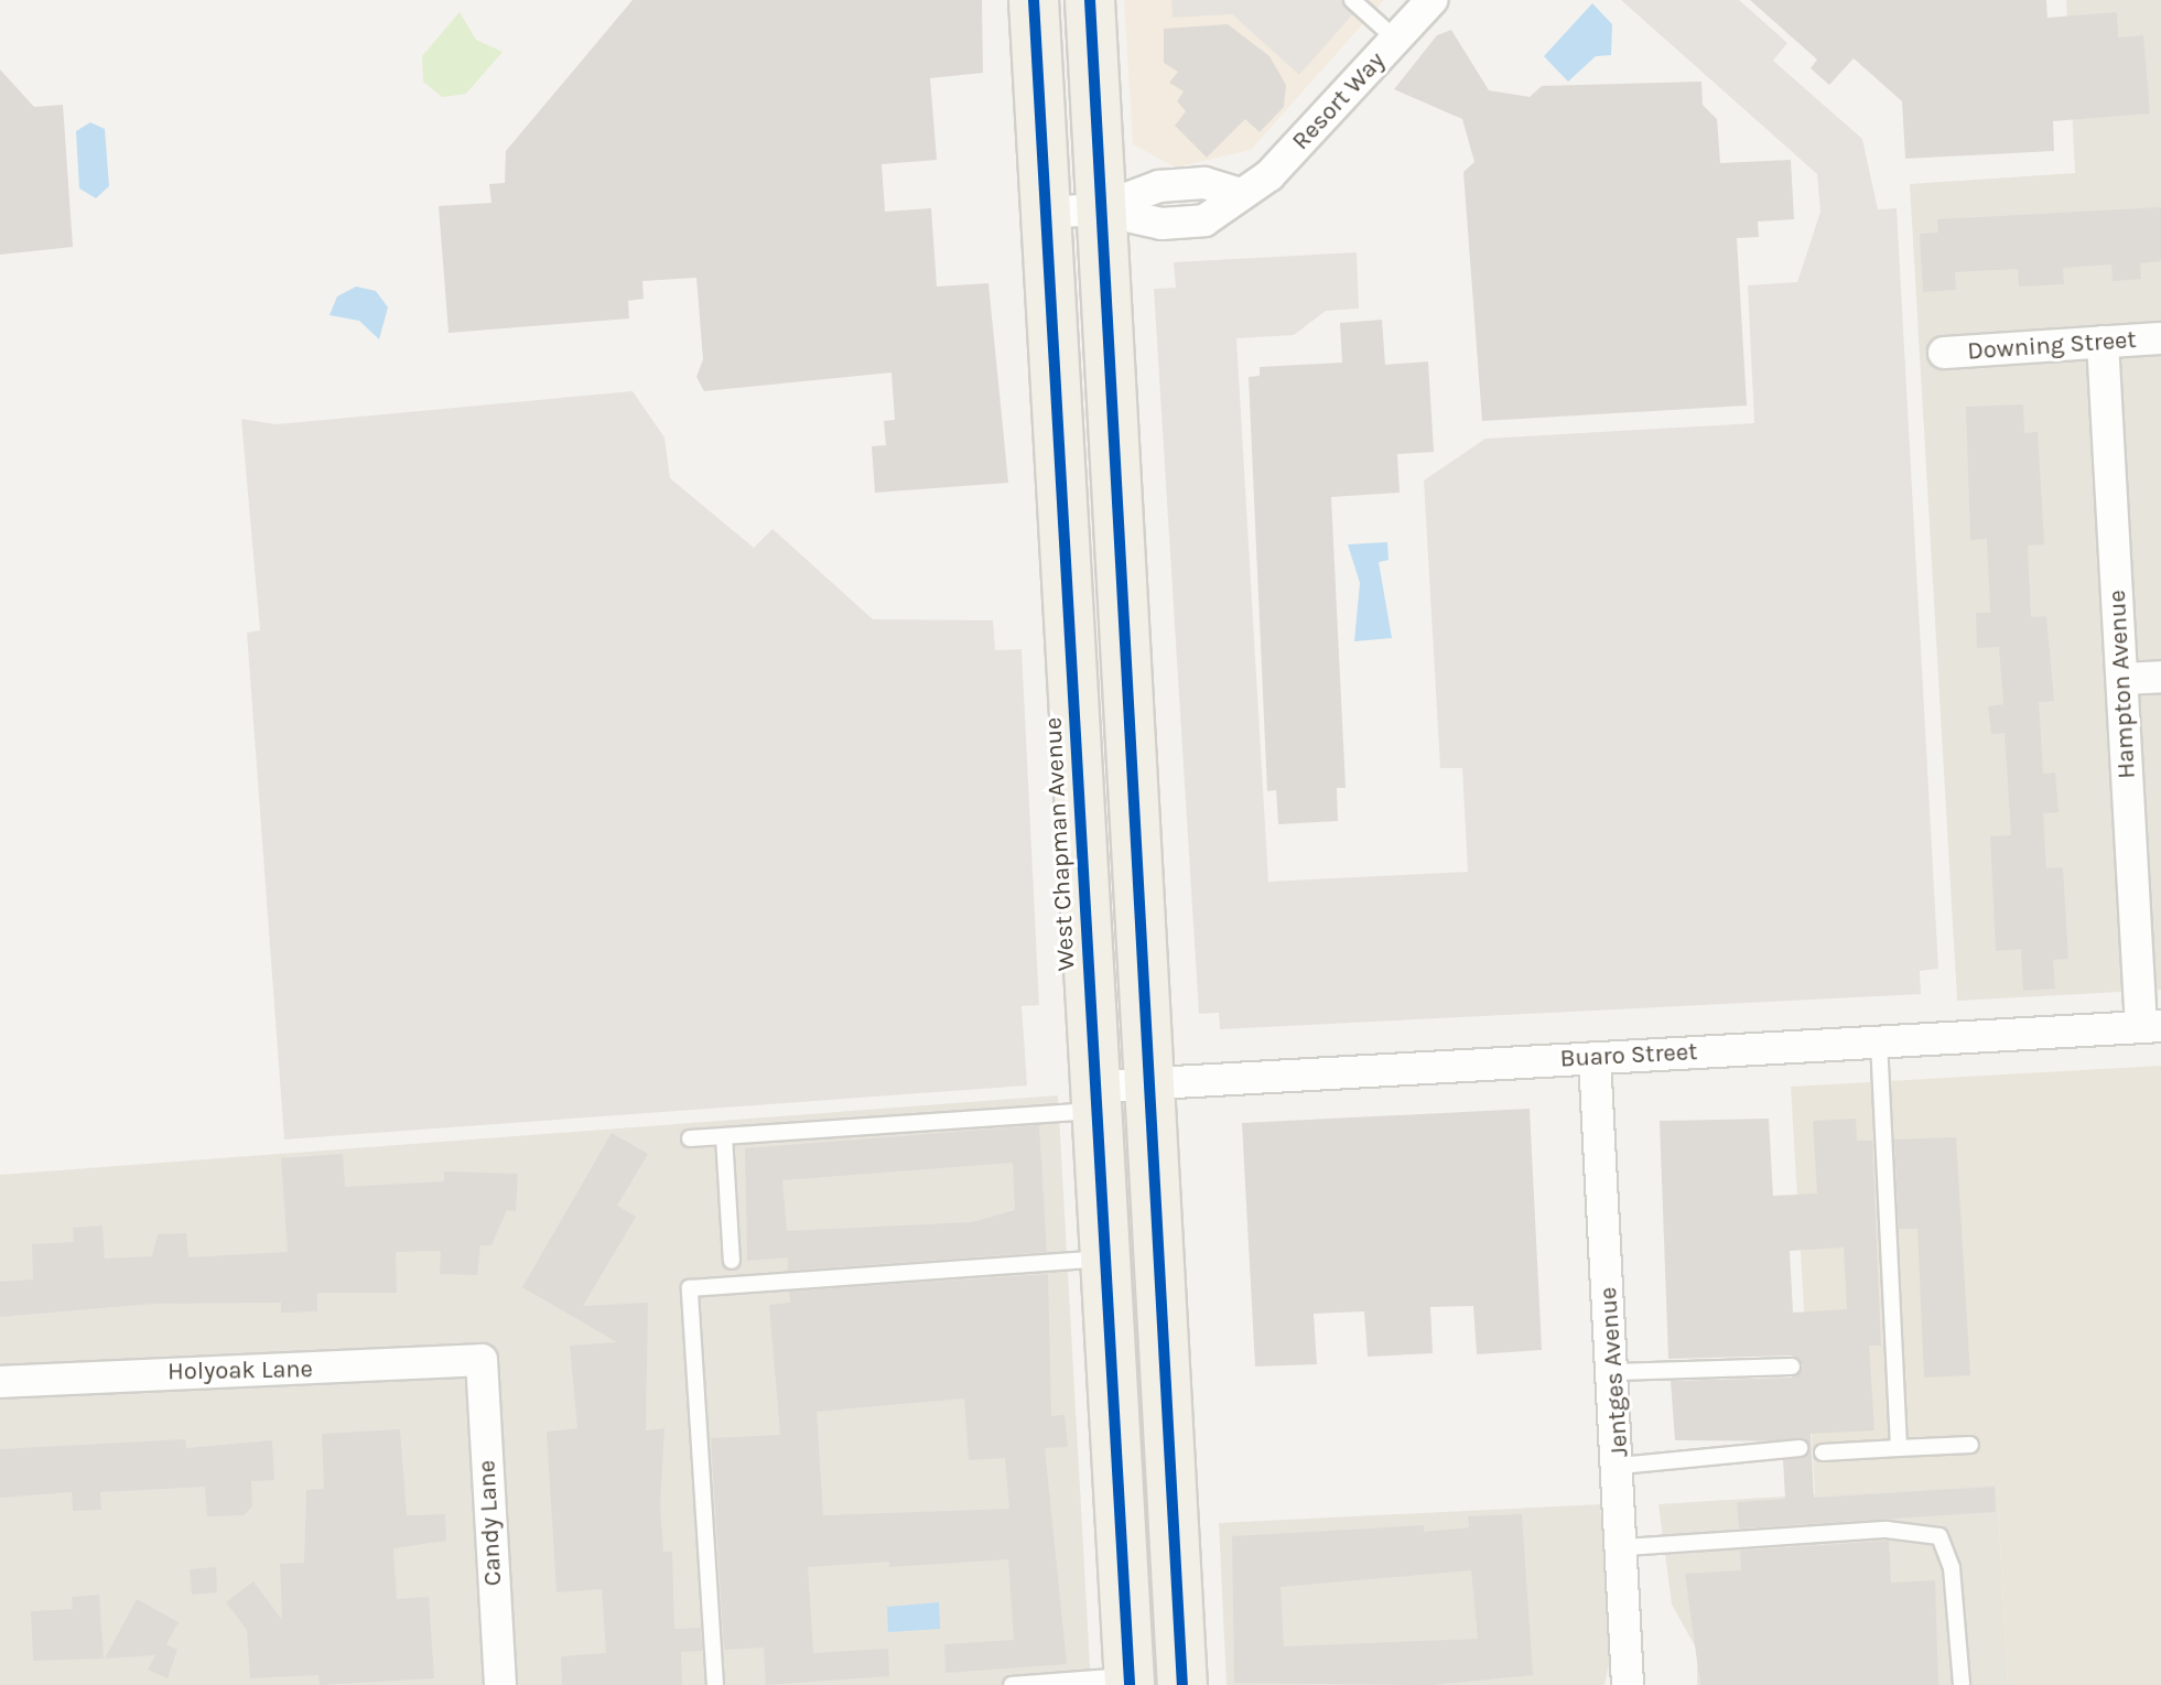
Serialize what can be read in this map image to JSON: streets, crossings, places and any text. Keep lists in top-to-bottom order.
{
  "streets": {
    "main road": ["West Chapman Avenue"],
    "street": [
      "Resort Way",
      "Downing Street",
      "Hampton Avenue",
      "Buaro Street",
      "Holyoak Lane",
      "Jentges Avenue",
      "Candy Lane"
    ]
  },
  "crossings": [
    ["Resort Way", "West Chapman Avenue"],
    ["Downing Street", "Hampton Avenue"],
    ["Hampton Avenue", "Buaro Street"],
    ["West Chapman Avenue", "Buaro Street"],
    ["Buaro Street", "Jentges Avenue"],
    ["Holyoak Lane", "Candy Lane"]
  ]
}
